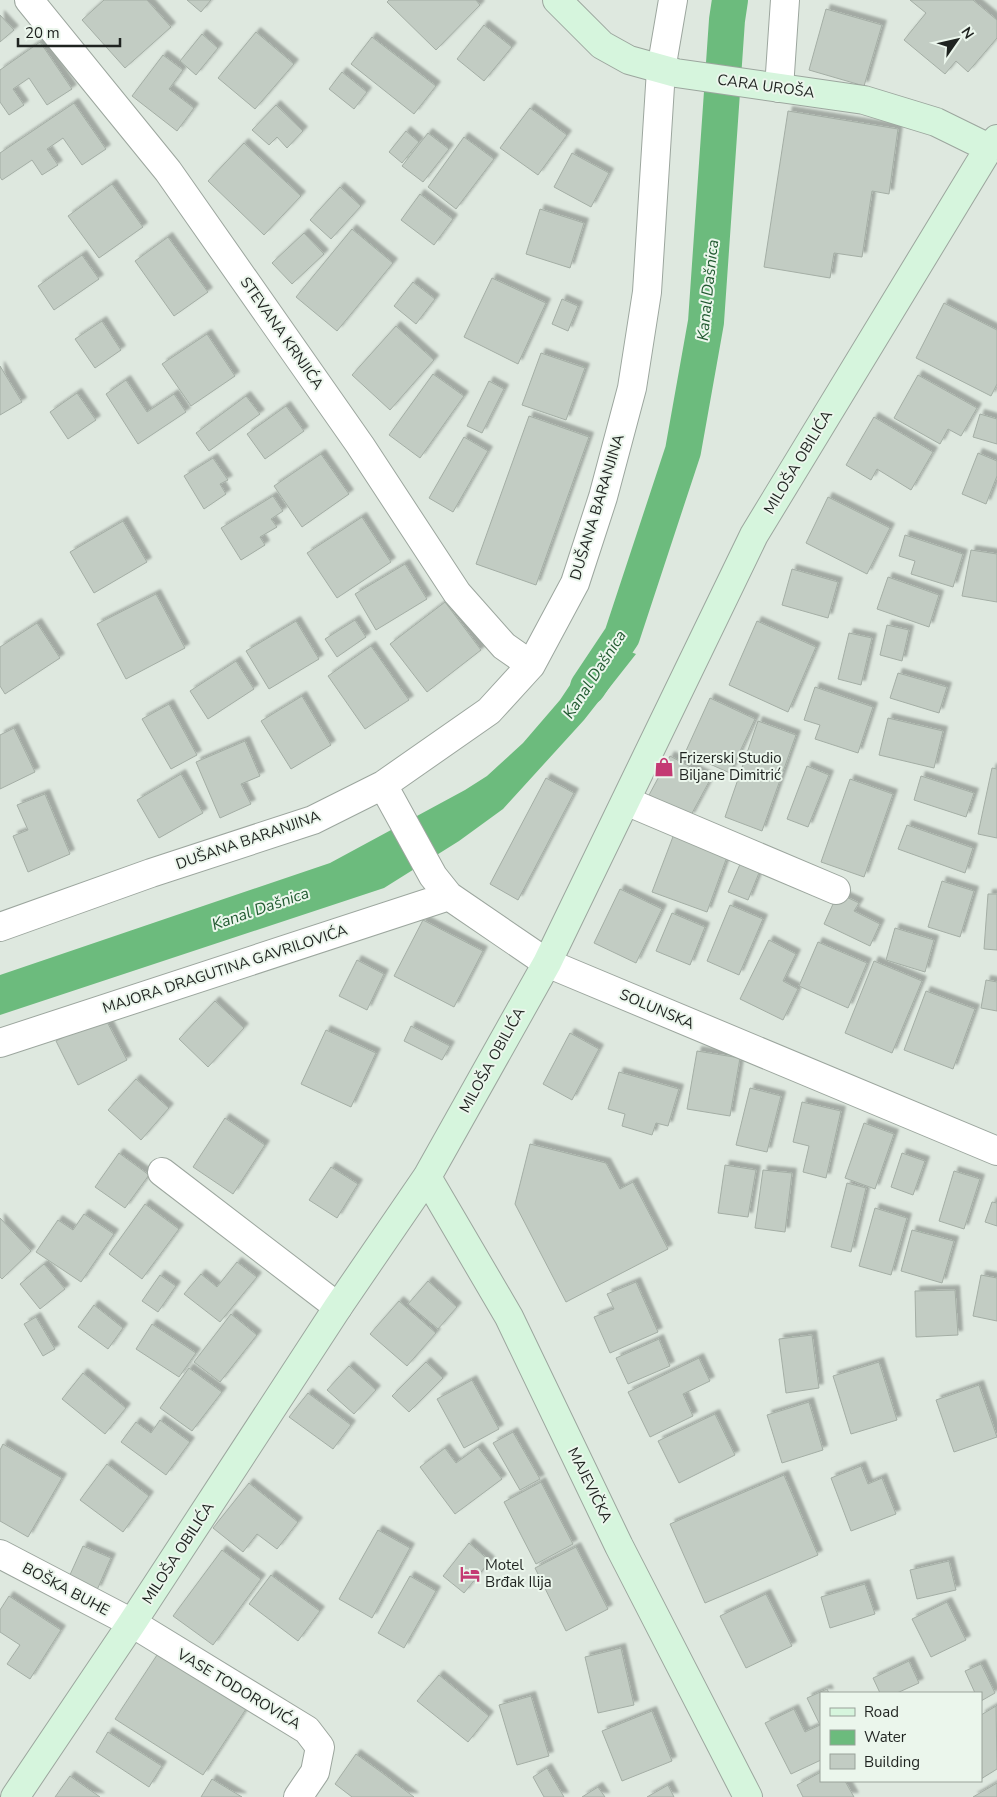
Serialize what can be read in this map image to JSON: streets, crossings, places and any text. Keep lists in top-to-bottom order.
{
  "streets": {
    "main road": ["CARA UROŠA", "MILOŠA OBILIĆA", "MAJEVIČKA"],
    "street": [
      "STEVANA KRNJIĆA",
      "DUŠANA BARANJINA",
      "MAJORA DRAGUTINA GAVRILOVIĆA",
      "SOLUNSKA",
      "BOŠKA BUHE",
      "VASE TODOROVIĆA"
    ]
  },
  "crossings": [
    ["CARA UROŠA", "MILOŠA OBILIĆA"],
    ["CARA UROŠA", "DUŠANA BARANJINA"],
    ["STEVANA KRNJIĆA", "DUŠANA BARANJINA"],
    ["MILOŠA OBILIĆA", "SOLUNSKA"],
    ["MILOŠA OBILIĆA", "MAJEVIČKA"],
    ["MILOŠA OBILIĆA", "BOŠKA BUHE"],
    ["MILOŠA OBILIĆA", "VASE TODOROVIĆA"],
    ["DUŠANA BARANJINA", "SOLUNSKA"],
    ["MAJORA DRAGUTINA GAVRILOVIĆA", "SOLUNSKA"],
    ["BOŠKA BUHE", "VASE TODOROVIĆA"]
  ],
  "water": ["Kanal Dašnica"],
  "places": {
    "shop": ["Frizerski Studio Biljane Dimitrić"],
    "hotel": ["Motel Brđak Ilija"]
  },
  "legend": ["Road", "Water", "Building"],
  "scale_bar": "20 m",
  "north": "top right"
}
